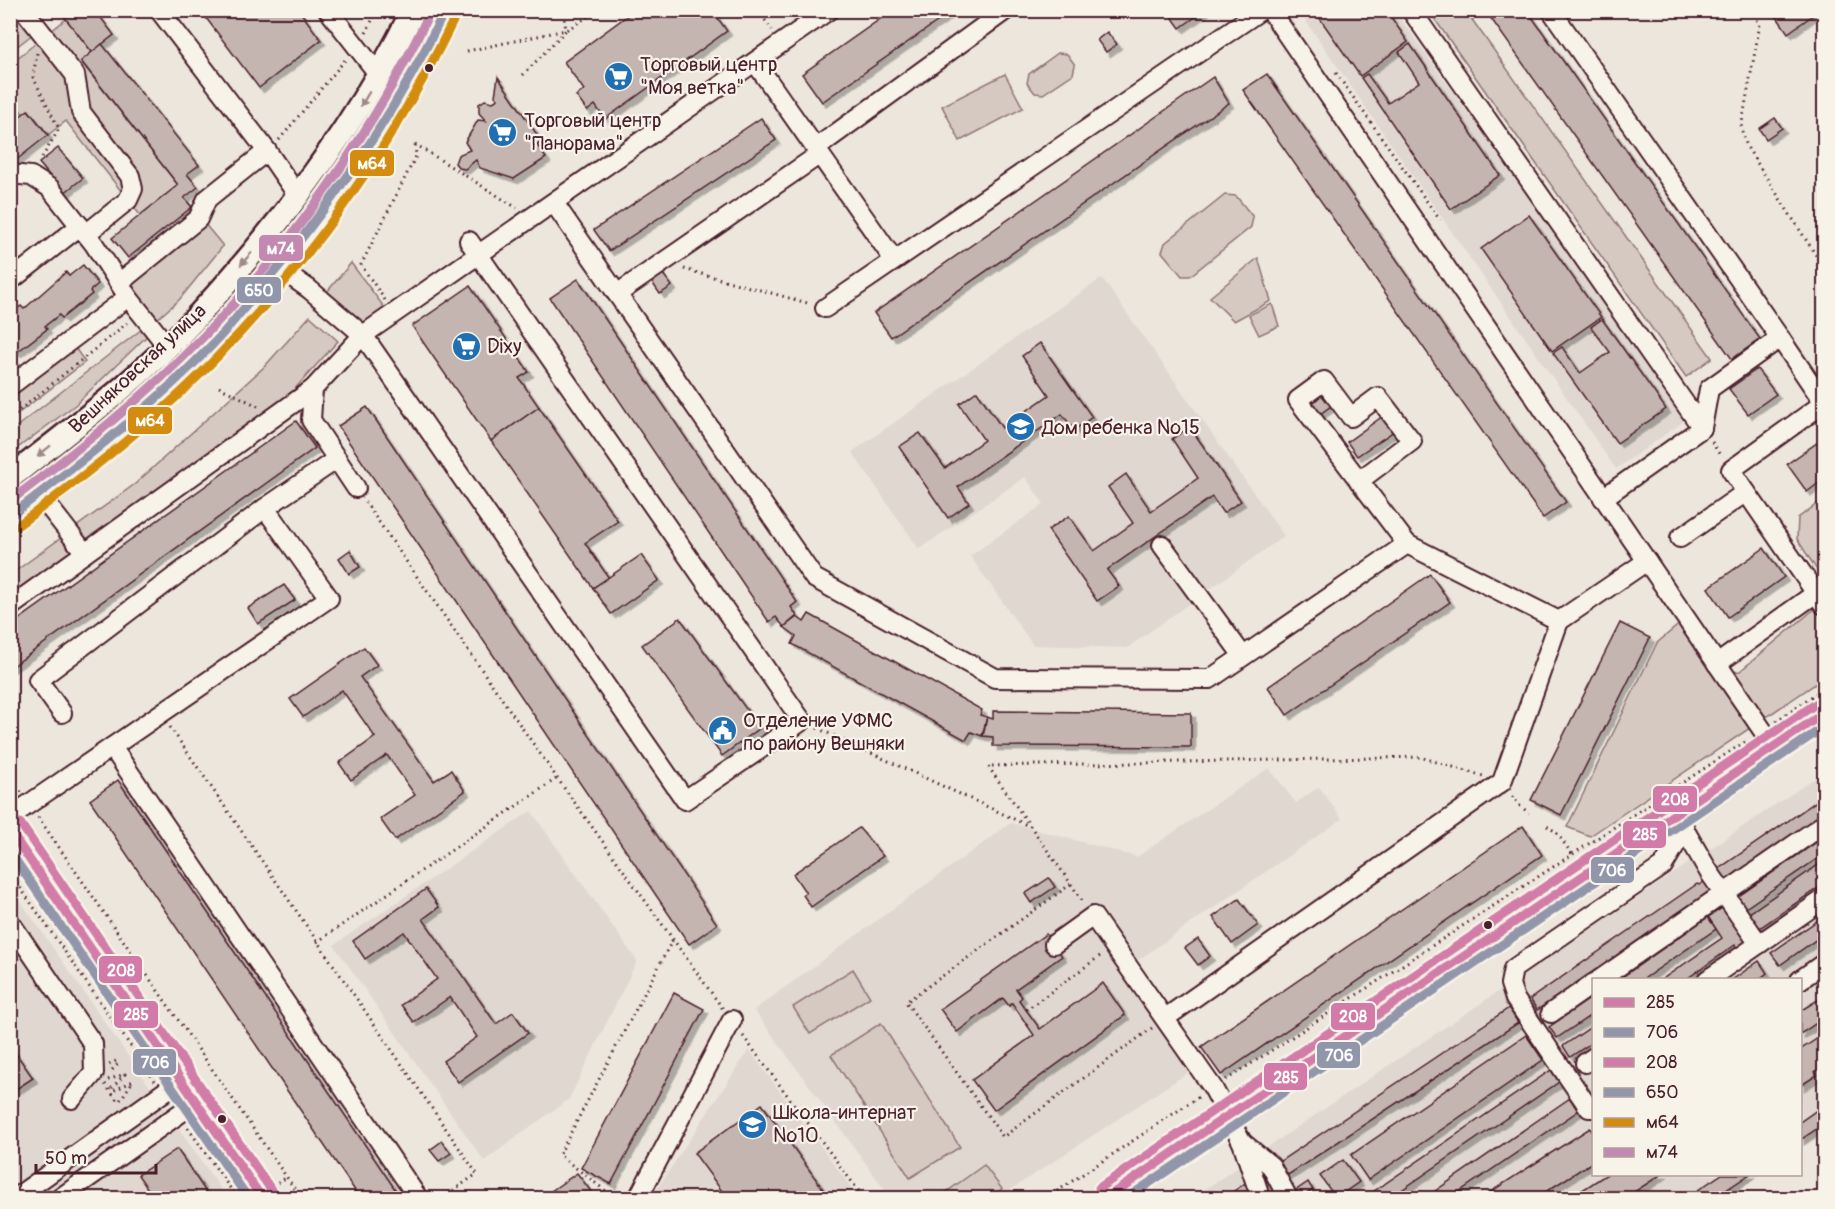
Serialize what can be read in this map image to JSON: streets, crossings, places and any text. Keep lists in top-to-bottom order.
{
  "streets": {
    "main road": ["Вешняковская улица"]
  },
  "places": {
    "supermarket": ["Торговый центр \"Моя ветка\"", "Торговый центр \"Панорама\"", "Dixy"],
    "school or university": ["Дом ребенка №15", "Школа-интернат №10"],
    "public building": ["Отделение УФМС по району Вешняки"]
  },
  "lines": [
    "transit line 650",
    "transit line м74",
    "transit line м64",
    "transit line 208",
    "transit line 285",
    "transit line 706"
  ],
  "legend": [
    "285",
    "706",
    "208",
    "650",
    "м64",
    "м74"
  ],
  "scale_bar": "50 m"
}
